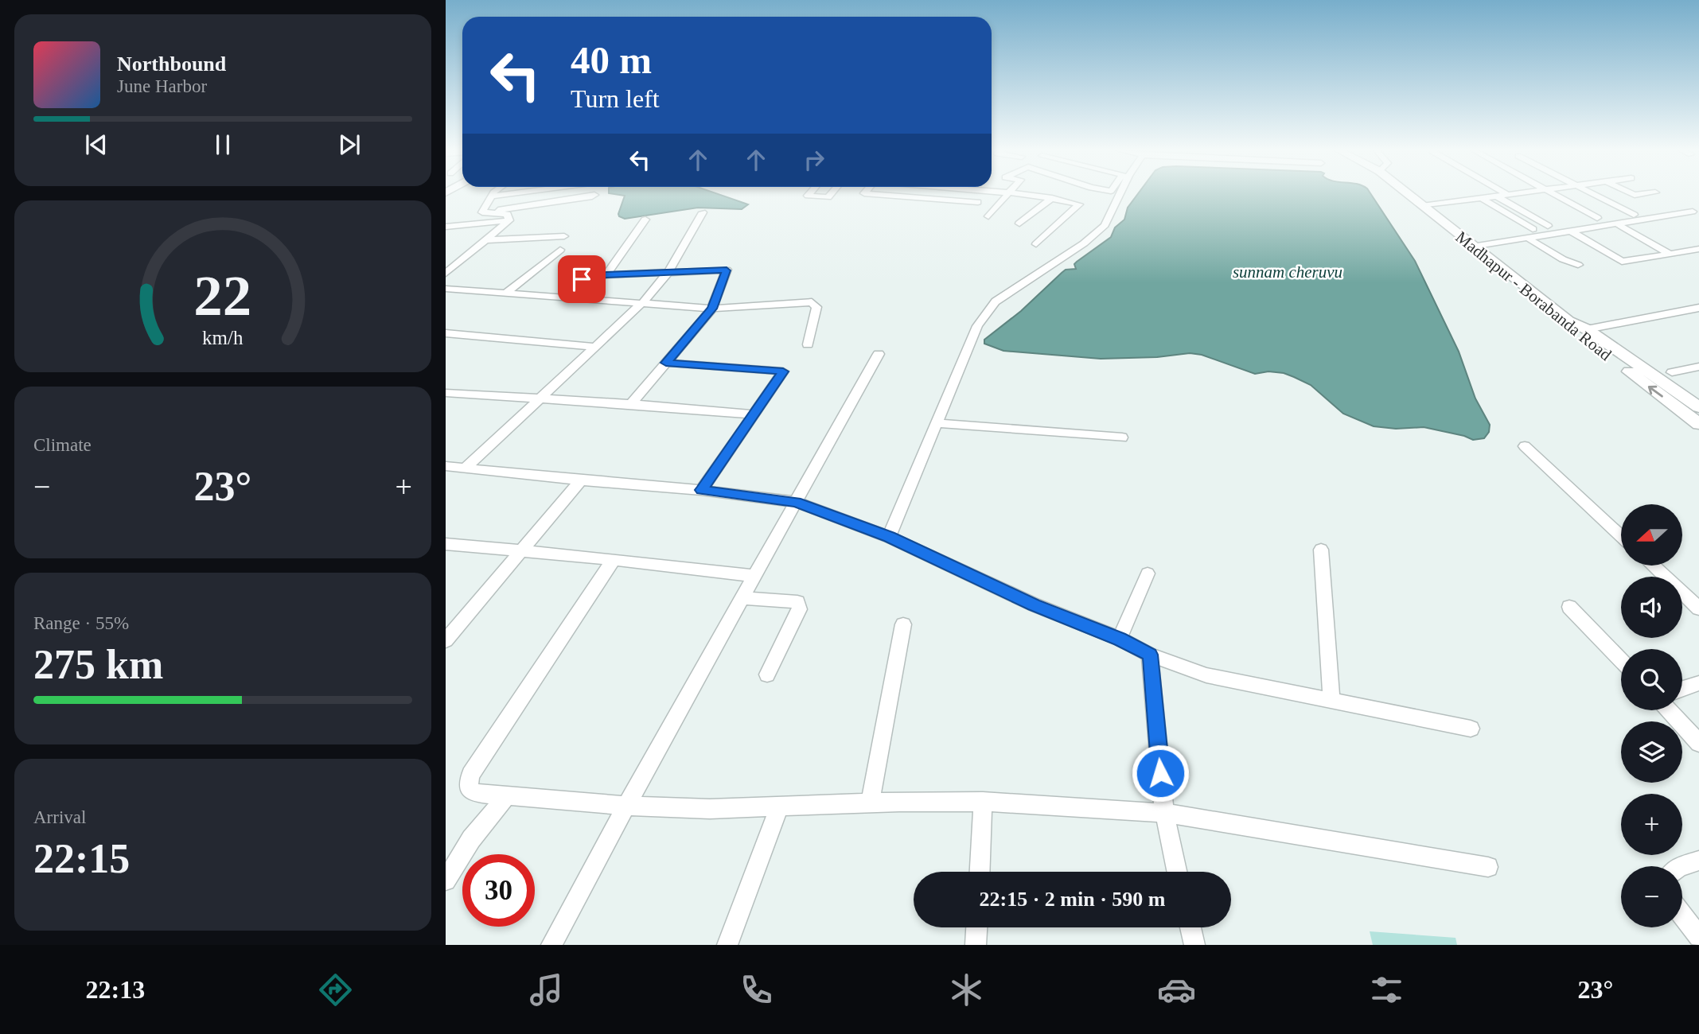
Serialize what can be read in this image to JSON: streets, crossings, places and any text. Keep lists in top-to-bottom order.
{
  "streets": {
    "street": ["Madhapur - Borabanda Road"]
  },
  "water": ["sunnam cheruvu"],
  "north": "left",
  "page": {
    "turn": ["40 m", "Turn left"],
    "song": ["Northbound", "June Harbor"],
    "tile": [
      "Climate",
      ["Range · 55%", "275 km"],
      ["Arrival", "22:15"]
    ],
    "heat": ["−", "23°", "+"],
    "map_buttons": ["+", "−"],
    "limit": "30",
    "trip": "22:15 · 2 min · 590 m",
    "tabs": ["22:13", "23°"],
    "gauge": ["22", "km/h"]
  }
}
